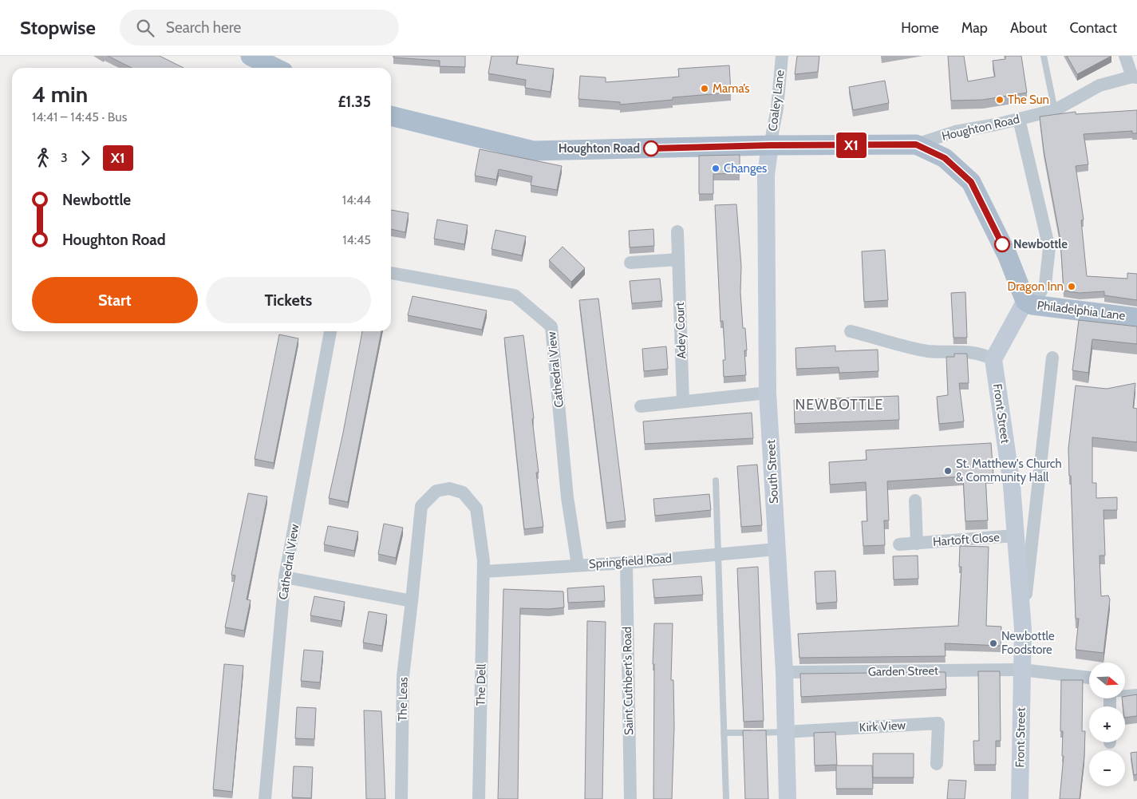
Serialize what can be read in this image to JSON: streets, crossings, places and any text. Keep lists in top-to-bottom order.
{
  "streets": {
    "main road": ["Philadelphia Lane"],
    "street": [
      "Coaley Lane",
      "Houghton Road",
      "Adey Court",
      "Cathedral View",
      "Front Street",
      "South Street",
      "Hartoft Close",
      "Springfield Road",
      "Garden Street",
      "Saint Cuthbert's Road",
      "The Dell",
      "The Leas",
      "Kirk View"
    ]
  },
  "crossings": [
    ["Coaley Lane", "South Street"],
    ["Cathedral View", "Springfield Road"],
    ["Front Street", "Hartoft Close"],
    ["Front Street", "Garden Street"],
    ["South Street", "Springfield Road"],
    ["South Street", "Garden Street"],
    ["South Street", "Kirk View"],
    ["Springfield Road", "Saint Cuthbert's Road"],
    ["Springfield Road", "The Dell"],
    ["The Dell", "The Leas"]
  ],
  "districts": ["NEWBOTTLE"],
  "places": [
    "Mama’s",
    "The Sun",
    "Houghton Road",
    "Changes",
    "Newbottle",
    "Dragon Inn",
    "St. Matthew's Church & Community Hall",
    "Newbottle Foodstore"
  ],
  "lines": ["bus line X1"],
  "north": "right",
  "page": {
    "header": "Stopwise",
    "search": "Search here",
    "nav": [
      "Home",
      "Map",
      "About",
      "Contact"
    ],
    "on_map": "X1",
    "heading": ["4 min", "14:41 – 14:45 · Bus", "£1.35"],
    "legs": ["3", "X1"],
    "list": [
      {
        "name": "Newbottle",
        "value": "14:44"
      },
      {
        "name": "Houghton Road",
        "value": "14:45"
      }
    ],
    "buttons": ["Start", "Tickets"],
    "map_buttons": ["+", "−"]
  }
}
